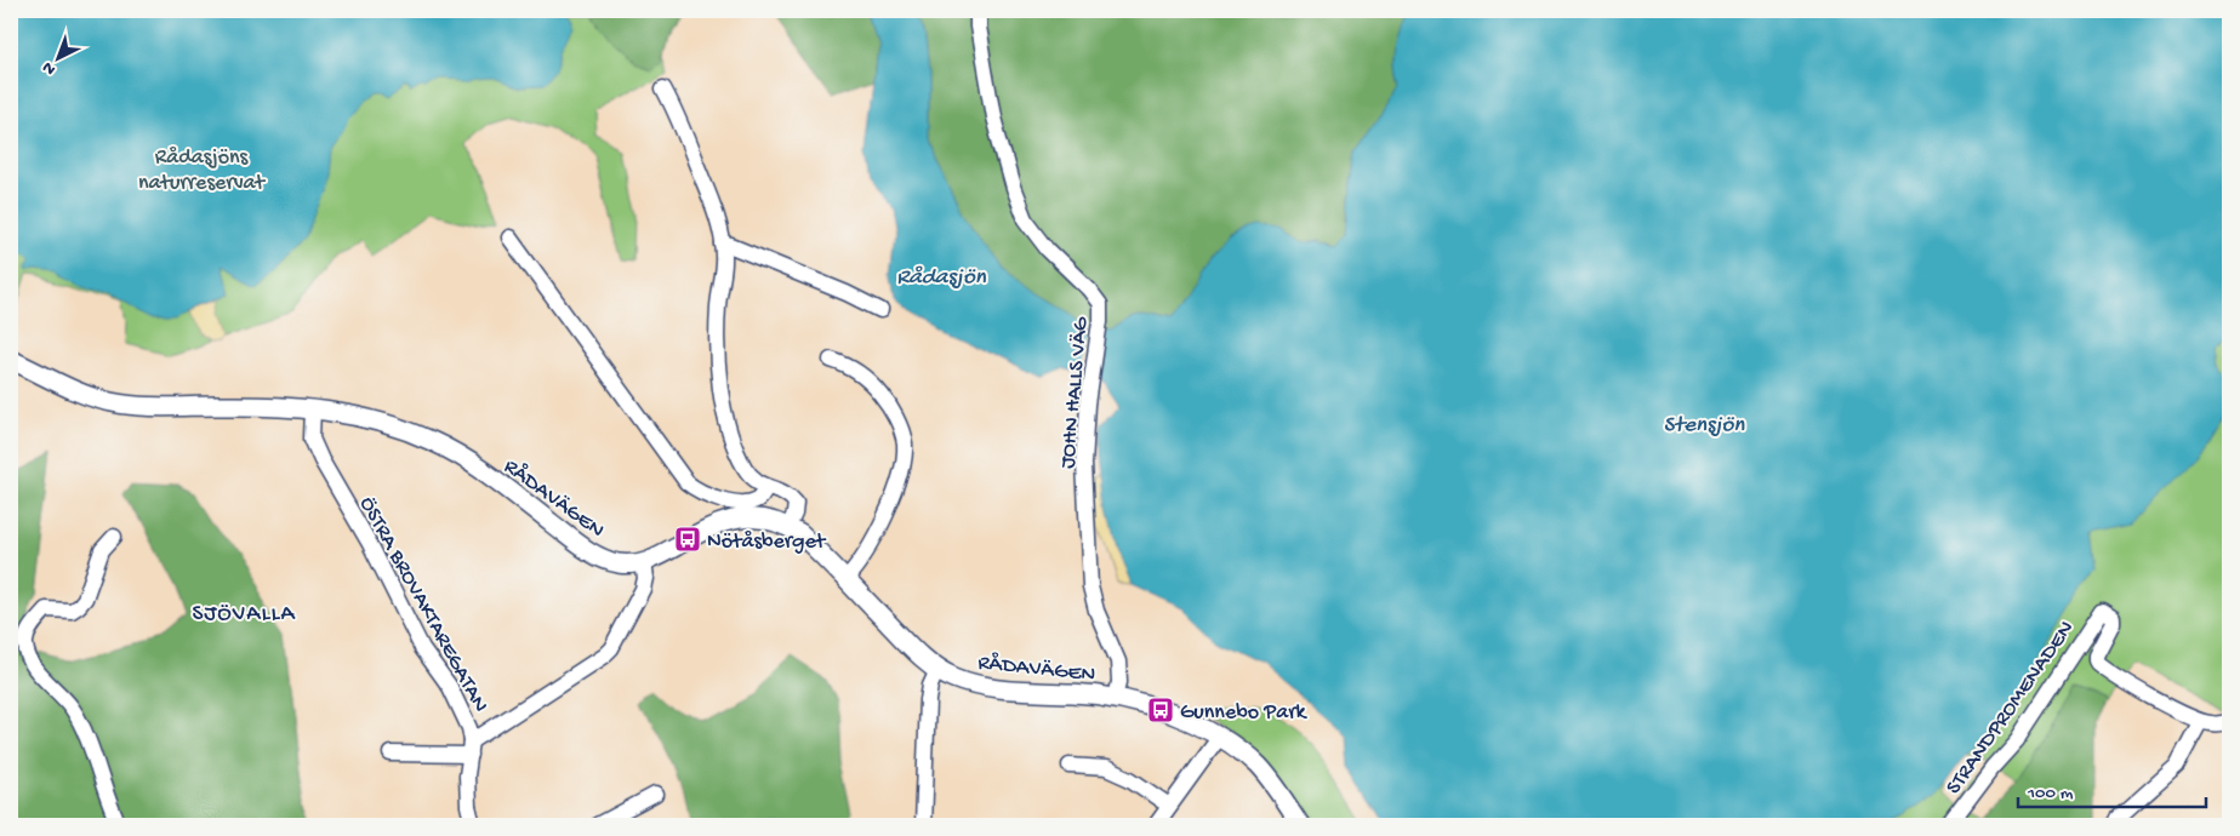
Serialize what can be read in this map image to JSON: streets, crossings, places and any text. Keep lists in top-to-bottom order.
{
  "streets": {
    "street": [
      "JOHN HALLS VÄG",
      "RÅDAVÄGEN",
      "ÖSTRA BROVAKTAREGATAN",
      "STRANDPROMENADEN"
    ]
  },
  "crossings": [
    ["JOHN HALLS VÄG", "RÅDAVÄGEN"],
    ["RÅDAVÄGEN", "ÖSTRA BROVAKTAREGATAN"]
  ],
  "districts": ["SJÖVALLA"],
  "water": ["Rådasjön", "Stensjön"],
  "parks": ["Rådasjöns naturreservat"],
  "places": {
    "bus stop": ["Nötåsberget", "Gunnebo Park"]
  },
  "scale_bar": "100 m",
  "north": "bottom left"
}
